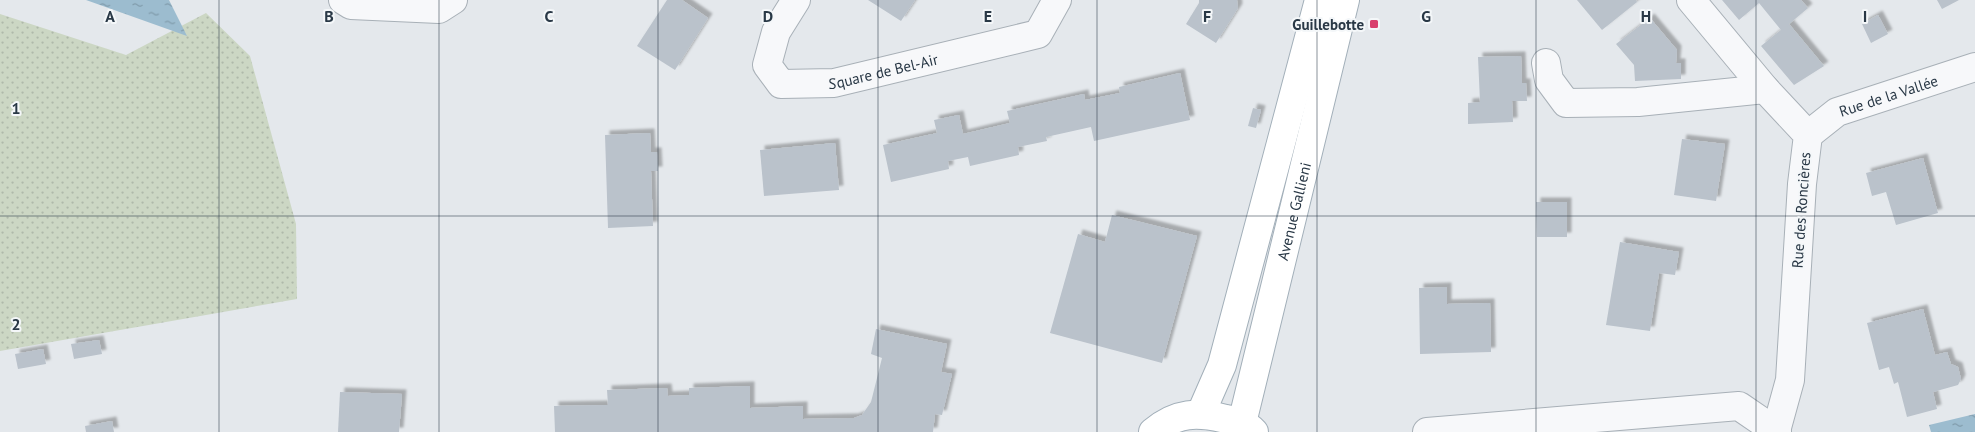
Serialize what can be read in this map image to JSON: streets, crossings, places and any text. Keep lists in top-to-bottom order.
{
  "streets": {
    "main road": ["Avenue Gallieni"],
    "street": ["Square de Bel-Air", "Rue de la Vallée", "Rue des Roncières"]
  },
  "crossings": [
    ["Rue de la Vallée", "Rue des Roncières"]
  ],
  "places": {
    "transit": ["Guillebotte"]
  },
  "grid": {
    "columns": [
      "A",
      "B",
      "C",
      "D",
      "E",
      "F",
      "G",
      "H",
      "I"
    ],
    "rows": ["1", "2"]
  }
}
